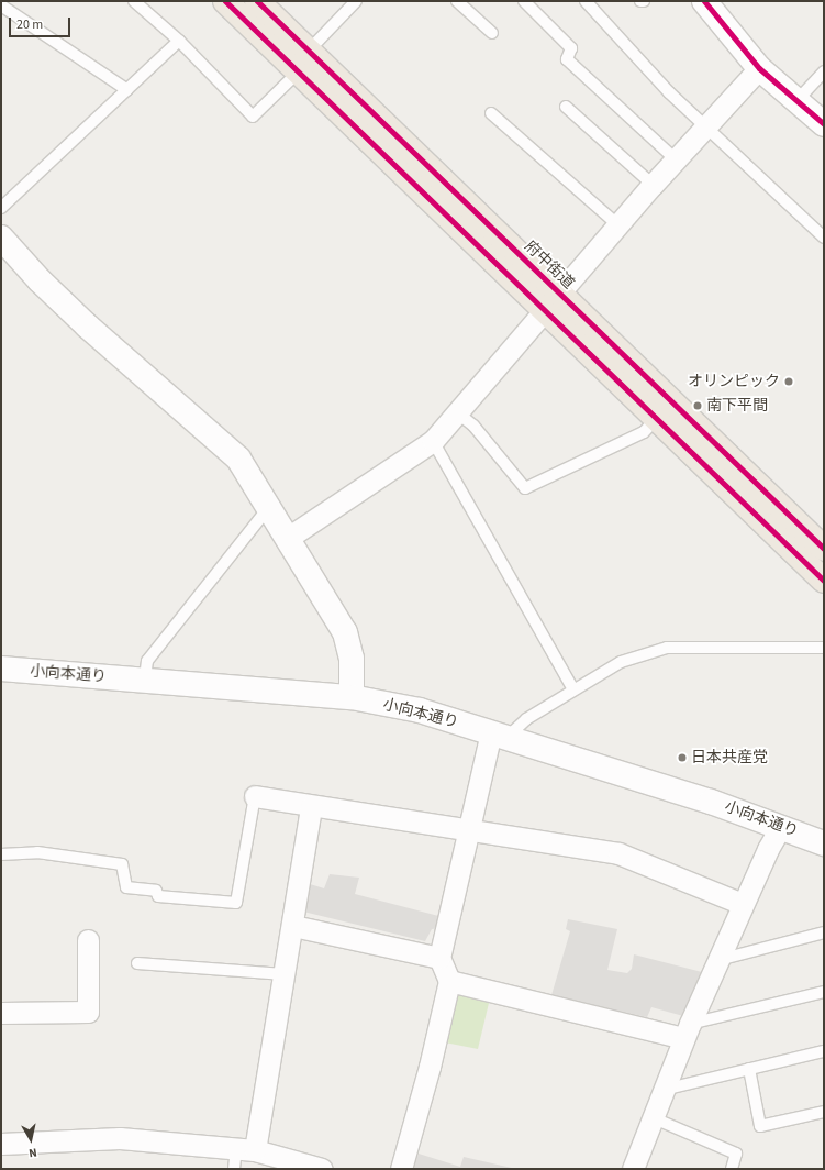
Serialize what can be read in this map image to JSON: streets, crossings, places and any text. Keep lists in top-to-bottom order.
{
  "streets": {
    "highway": ["府中街道"],
    "street": ["小向本通り"]
  },
  "places": ["オリンピック", "南下平間", "日本共産党"],
  "scale_bar": "20 m",
  "north": "bottom"
}
